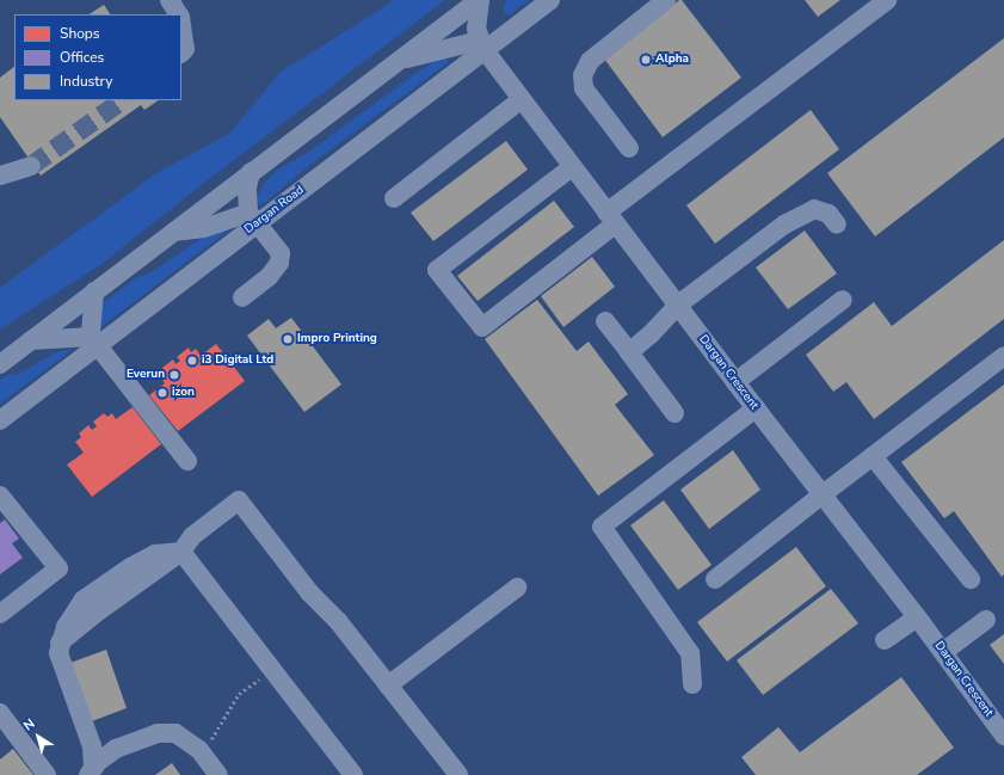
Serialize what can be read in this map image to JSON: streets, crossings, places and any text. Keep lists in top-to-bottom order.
{
  "streets": {
    "street": ["Dargan Road", "Dargan Crescent"]
  },
  "crossings": [
    ["Dargan Road", "Dargan Crescent"]
  ],
  "places": [
    "Alpha",
    "Impro Printing",
    "i3 Digital Ltd",
    "Everun",
    "izon"
  ],
  "legend": ["Shops", "Offices", "Industry"],
  "north": "top left"
}
